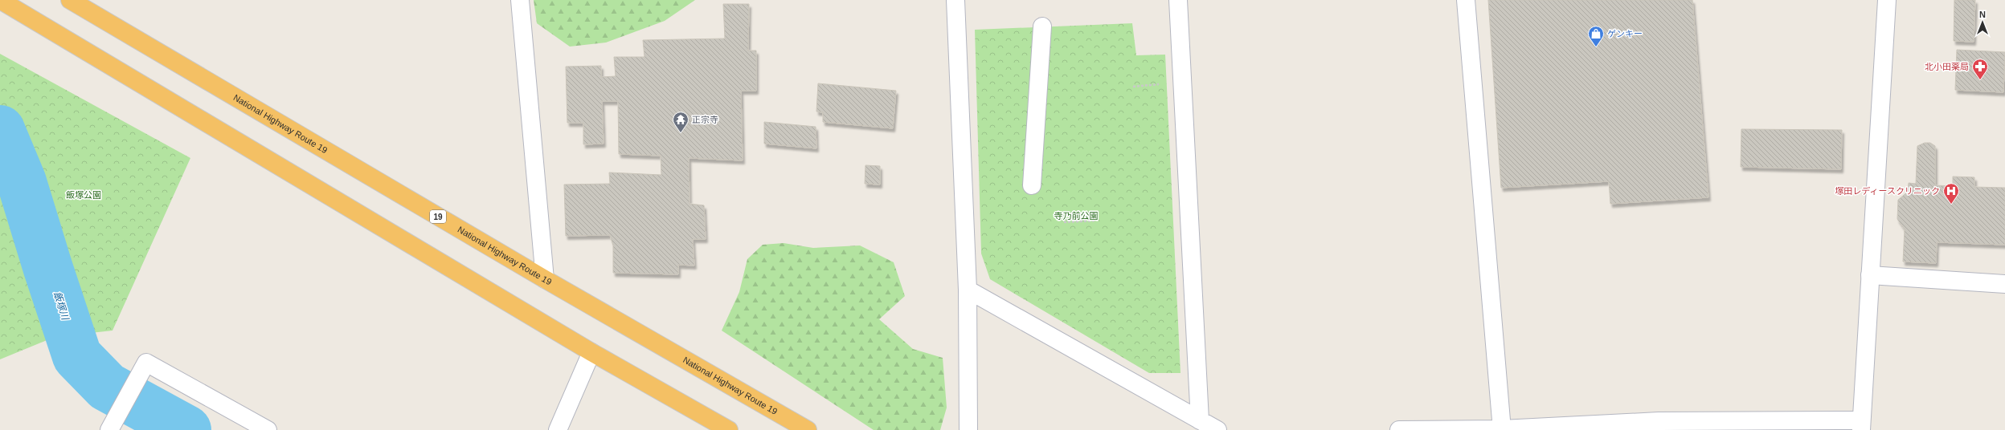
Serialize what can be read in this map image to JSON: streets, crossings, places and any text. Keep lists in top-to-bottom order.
{
  "streets": {
    "highway": ["National Highway Route 19", "19"]
  },
  "water": ["飯塚川"],
  "parks": ["飯塚公園", "寺乃前公園"],
  "places": {
    "shop": ["ゲンキー"],
    "pharmacy": ["北小田薬局"],
    "temple": ["正宗寺"],
    "hospital": ["塚田レディースクリニック"]
  },
  "north": "top"
}
